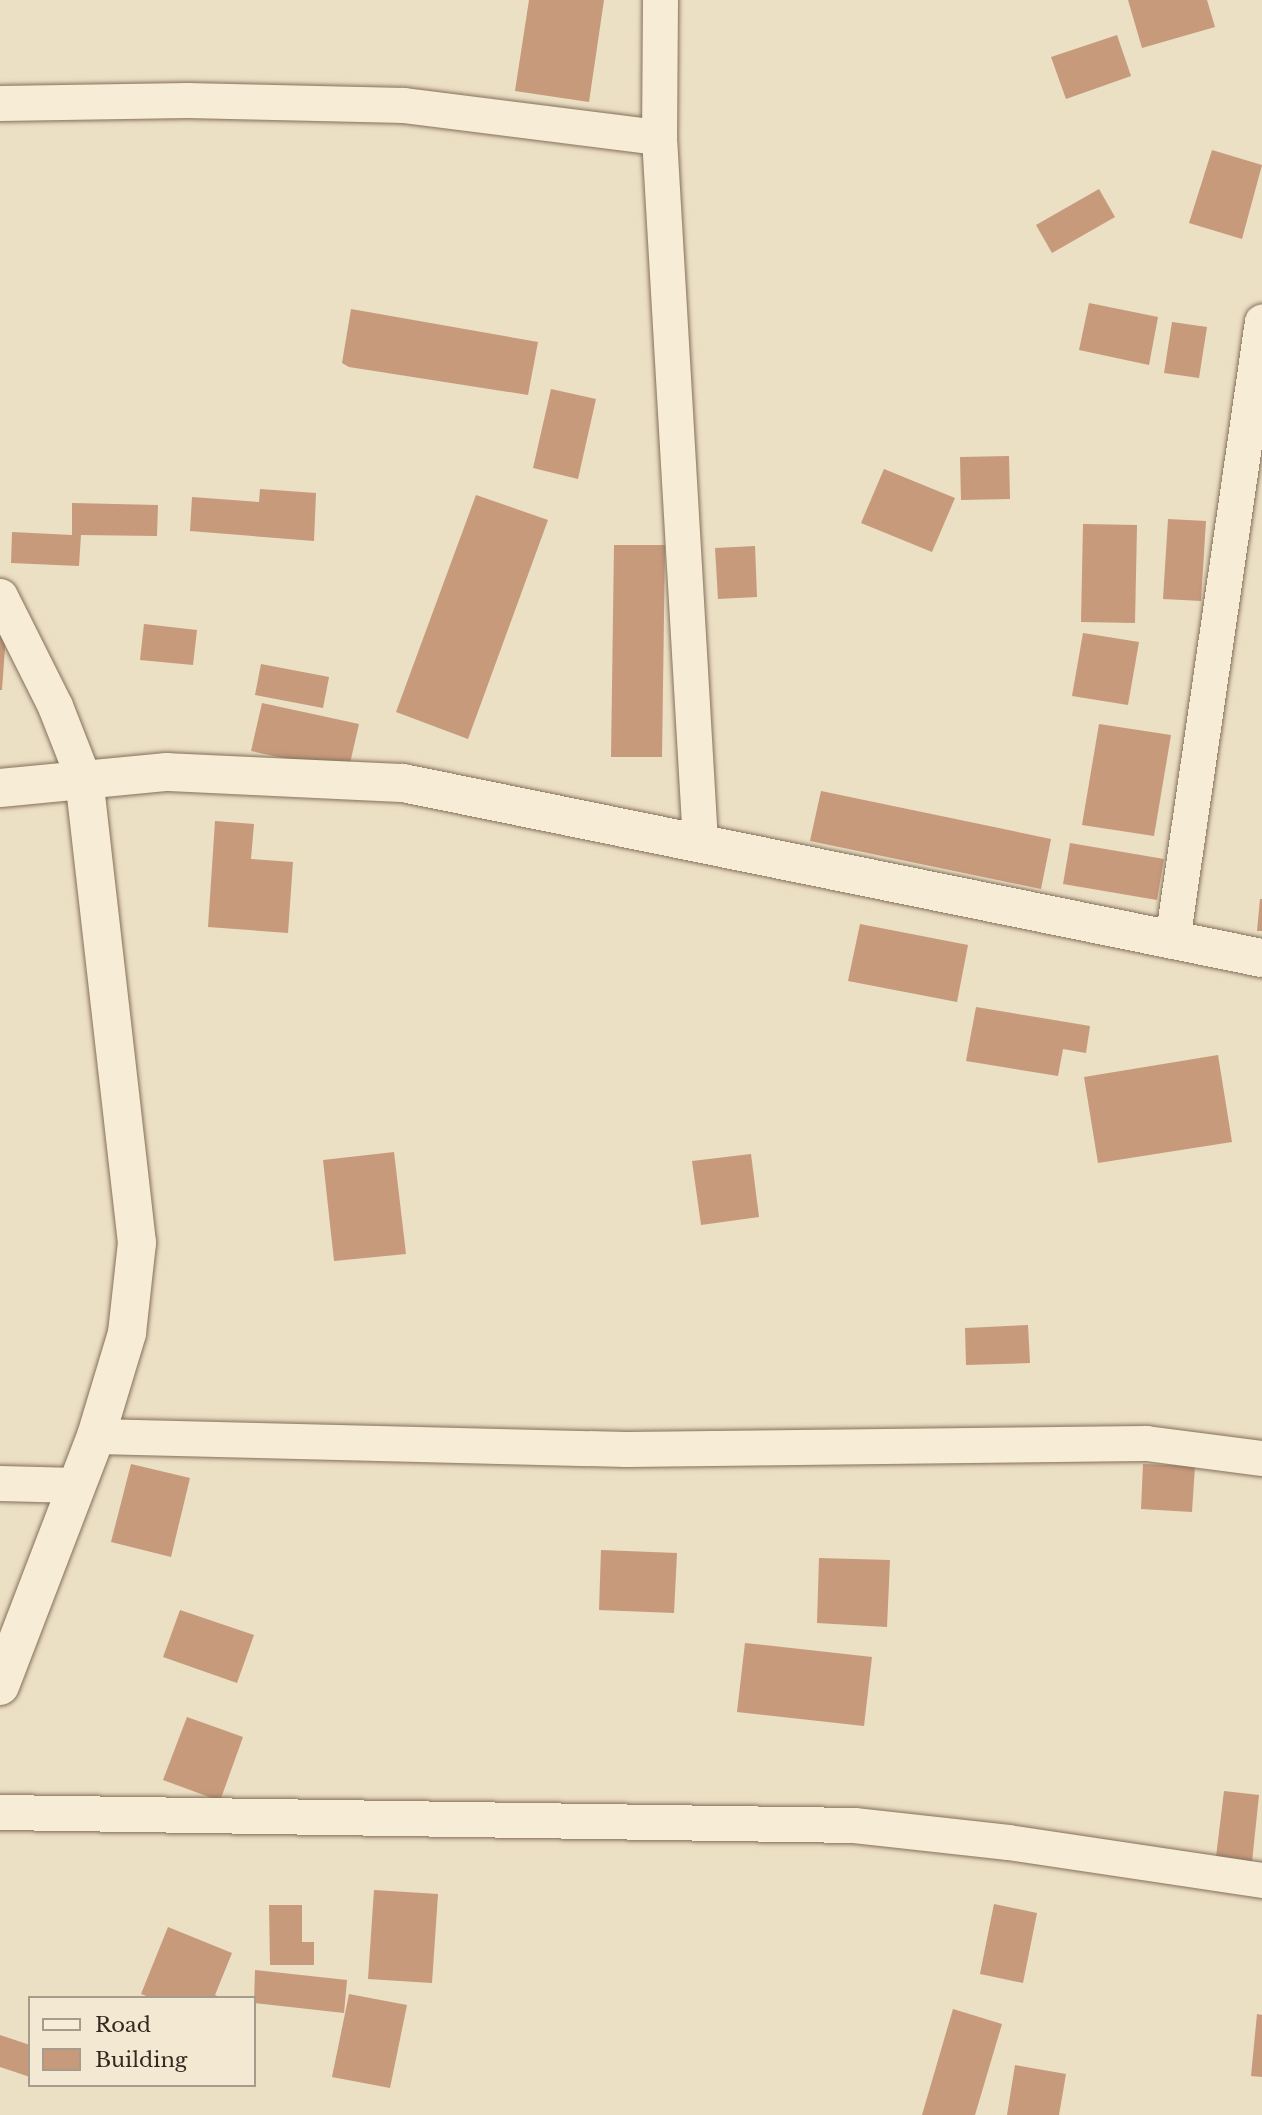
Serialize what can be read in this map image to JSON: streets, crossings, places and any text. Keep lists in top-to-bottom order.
{
  "legend": ["Road", "Building"]
}
